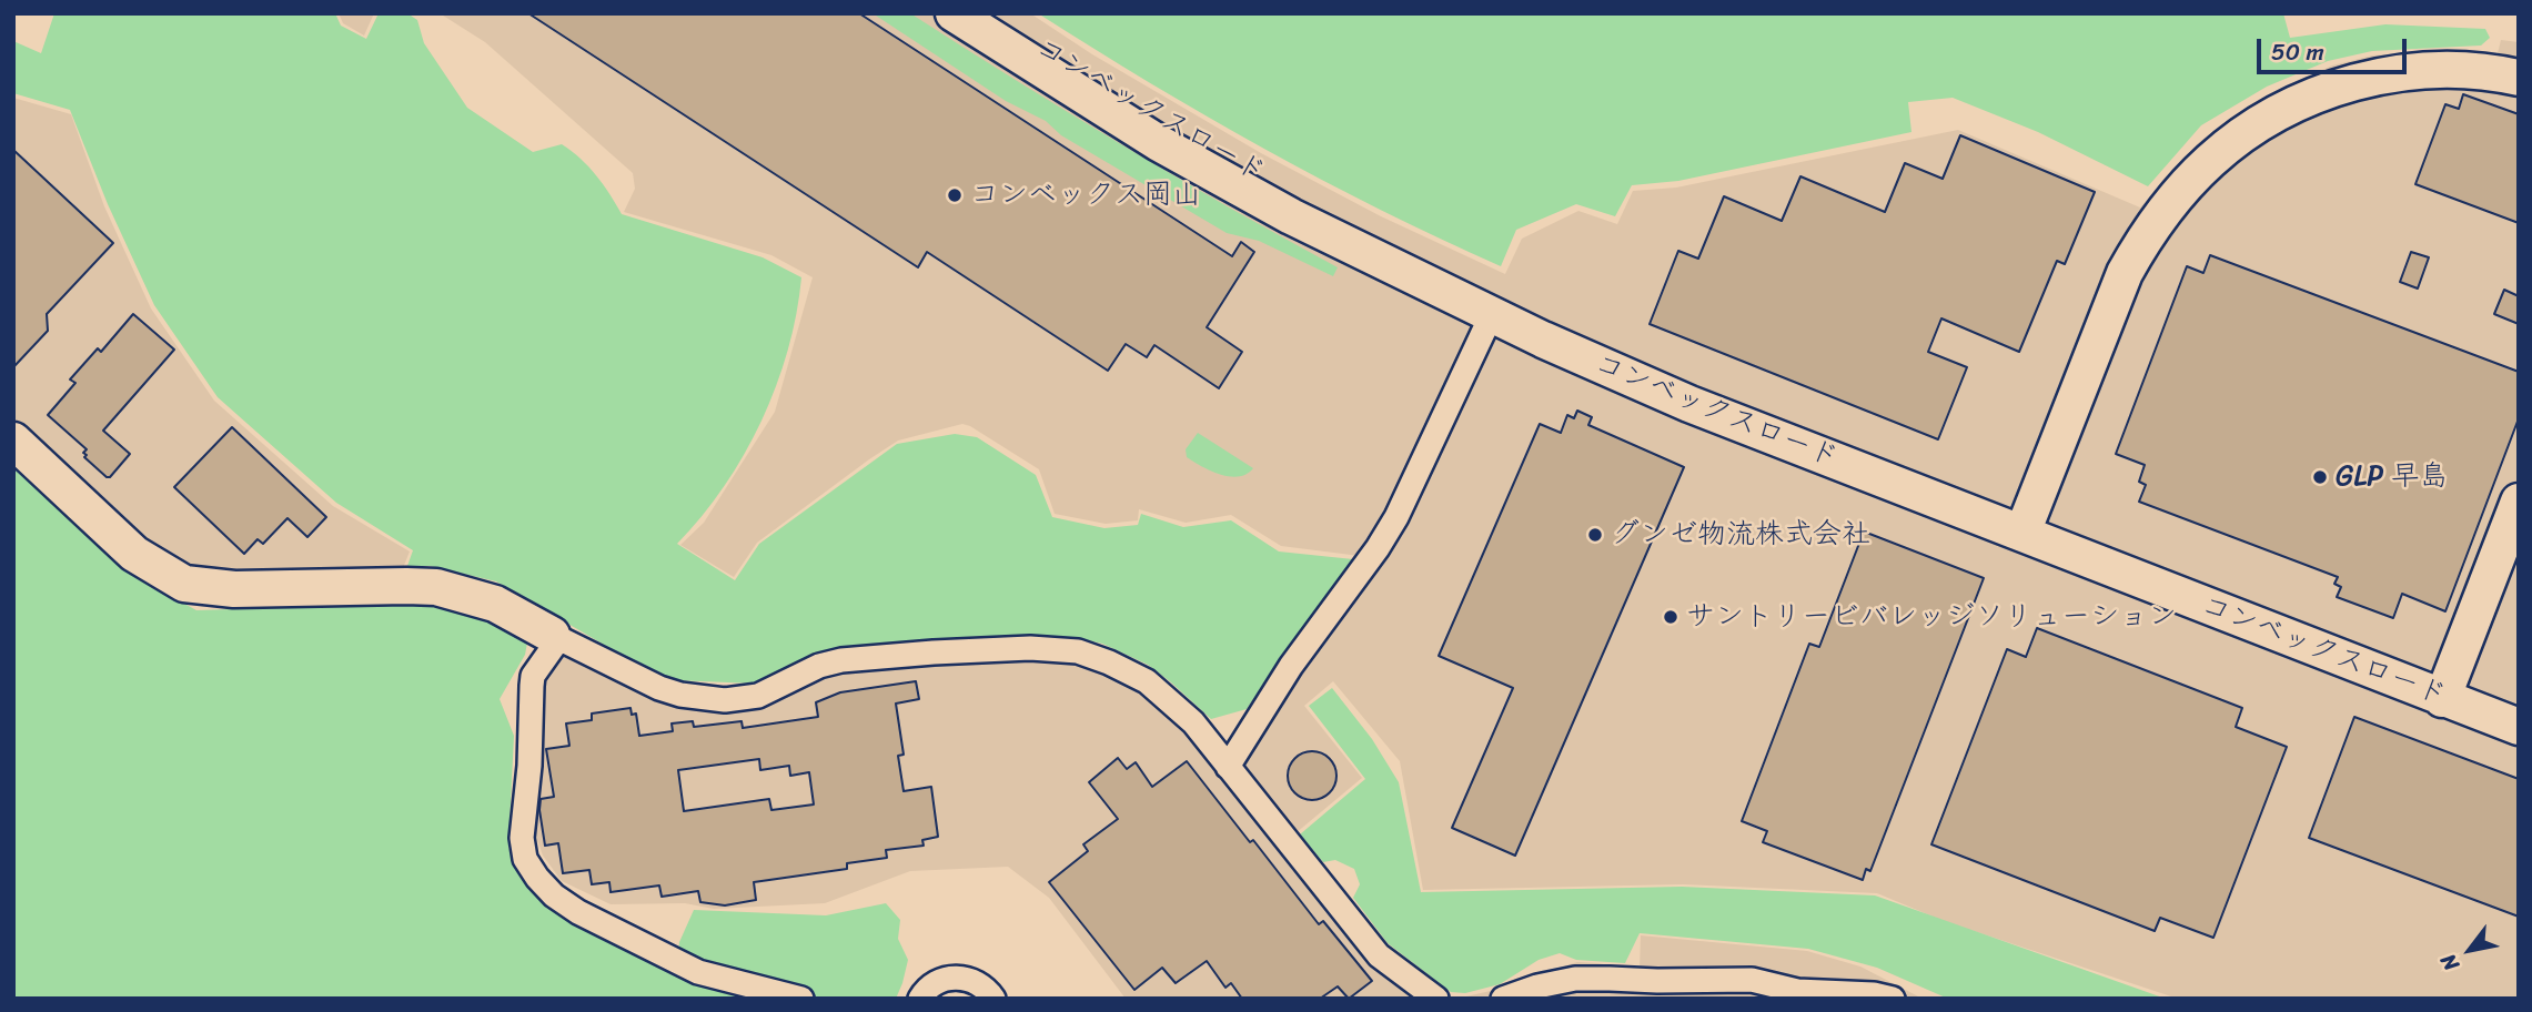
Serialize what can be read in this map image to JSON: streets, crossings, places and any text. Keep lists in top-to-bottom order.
{
  "streets": {
    "street": ["コンベックスロード"]
  },
  "places": [
    "コンベックス岡山",
    "GLP 早島",
    "グンゼ物流株式会社",
    "サントリービバレッジソリューション"
  ],
  "scale_bar": "50 m",
  "north": "bottom left"
}
